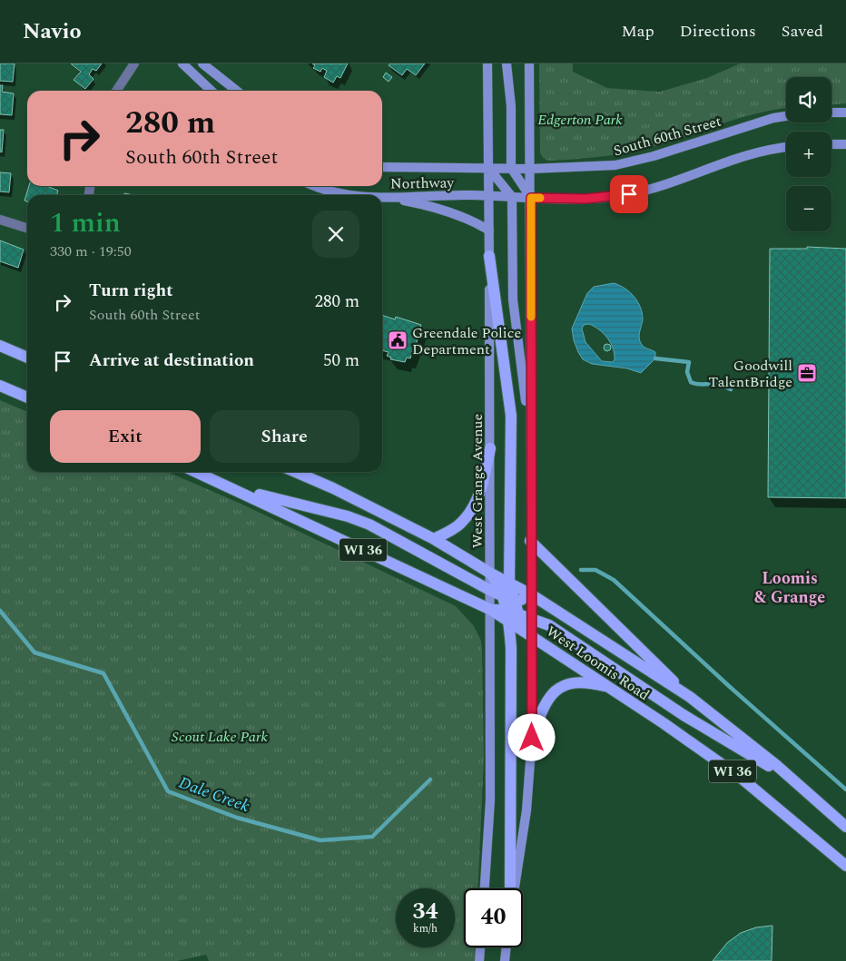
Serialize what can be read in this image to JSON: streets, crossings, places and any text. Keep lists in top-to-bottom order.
{
  "streets": {
    "main road": ["WI 36", "West Loomis Road"],
    "street": ["South 60th Street", "Northway", "West Grange Avenue"]
  },
  "crossings": [
    ["South 60th Street", "Northway"],
    ["South 60th Street", "West Grange Avenue"],
    ["Northway", "West Grange Avenue"],
    ["West Grange Avenue", "West Loomis Road"]
  ],
  "districts": ["Loomis & Grange"],
  "water": ["Dale Creek"],
  "parks": ["Edgerton Park", "Scout Lake Park"],
  "places": {
    "public building": ["Greendale Police Department"],
    "office": ["Goodwill TalentBridge"]
  },
  "page": {
    "header": "Navio",
    "nav": ["Map", "Directions", "Saved"],
    "map_buttons": ["+", "−"],
    "turn": ["280 m", "South 60th Street"],
    "heading": ["1 min", "330 m · 19:50"],
    "list": [
      {
        "name": "Turn right",
        "note": "South 60th Street",
        "value": "280 m"
      },
      {
        "name": "Arrive at destination",
        "value": "50 m"
      }
    ],
    "buttons": ["Exit", "Share"],
    "speed": "34 km/h",
    "limit": "40"
  }
}
